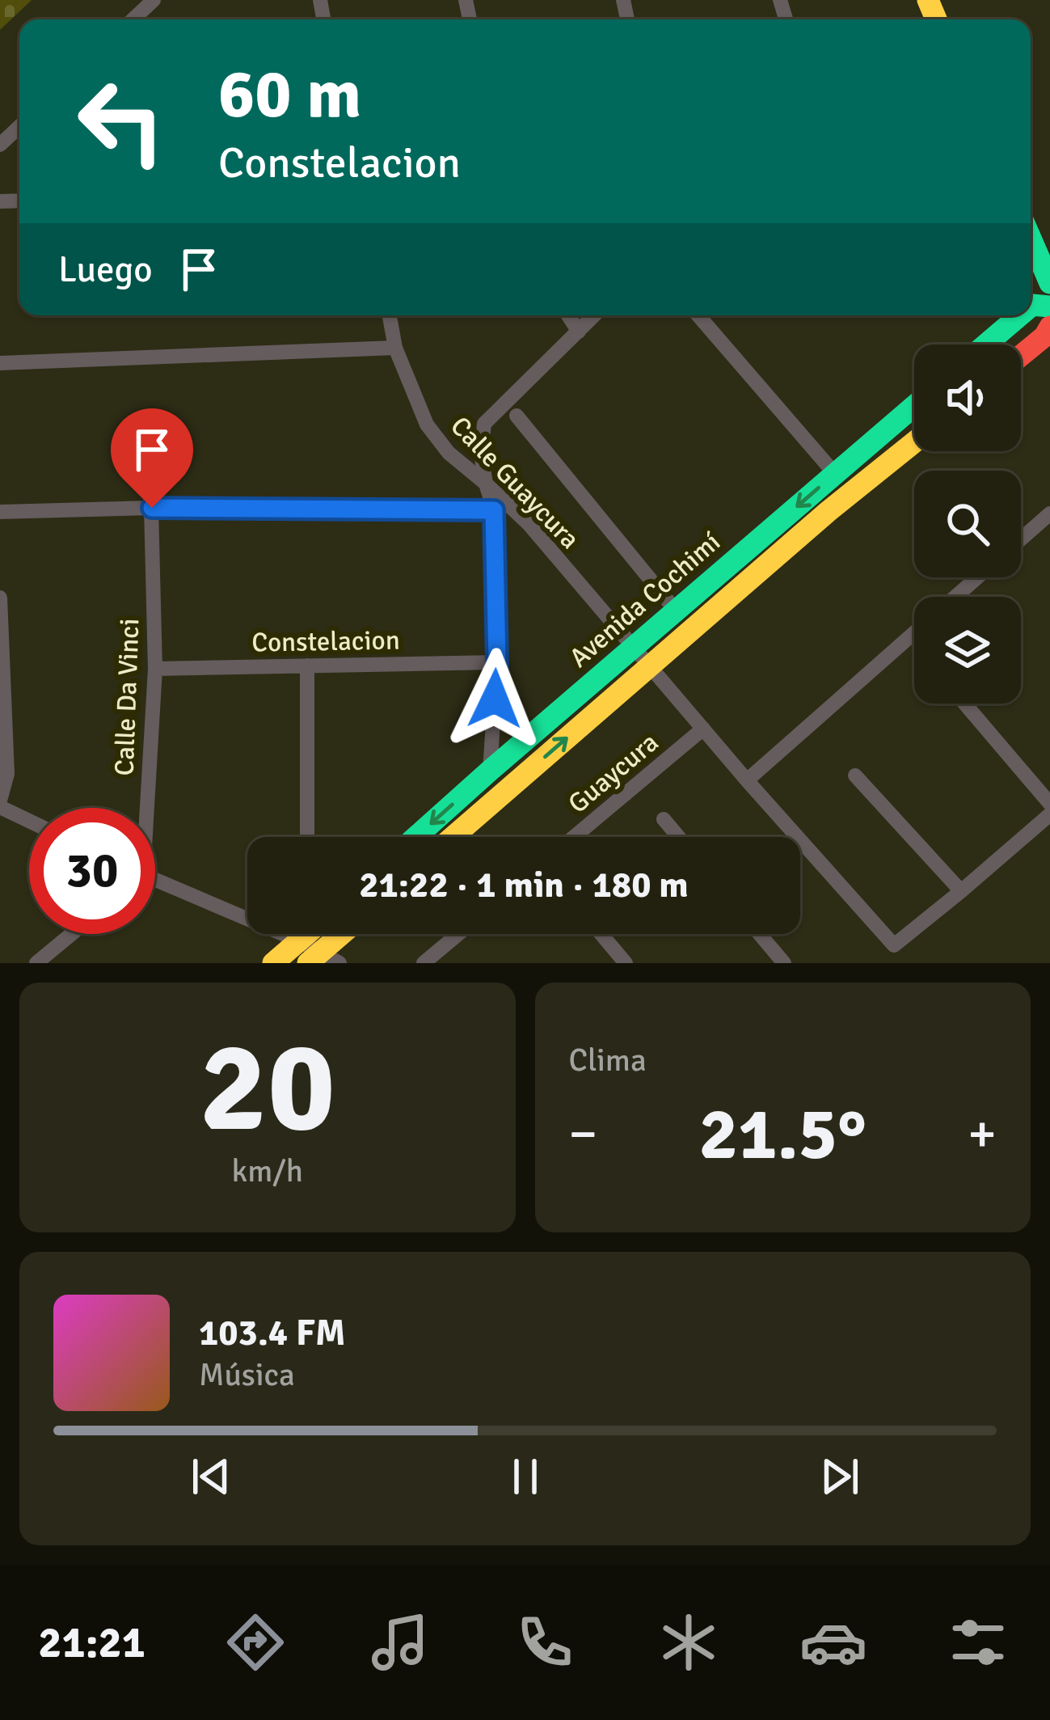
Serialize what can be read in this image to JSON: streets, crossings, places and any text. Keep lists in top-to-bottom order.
{
  "streets": {
    "street": [
      "Calle Guaycura",
      "Avenida Cochimí",
      "Constelacion",
      "Calle Da Vinci",
      "Guaycura"
    ]
  },
  "crossings": [
    ["Calle Guaycura", "Avenida Cochimí"],
    ["Calle Guaycura", "Guaycura"],
    ["Constelacion", "Calle Da Vinci"]
  ],
  "page": {
    "turn": ["60 m", "Constelacion"],
    "then": "Luego",
    "limit": "30",
    "trip": "21:22 · 1 min · 180 m",
    "tile": [
      ["20", "km/h"],
      "Clima"
    ],
    "heat": ["−", "21.5°", "+"],
    "song": ["103.4 FM", "Música"],
    "tabs": "21:21"
  }
}
